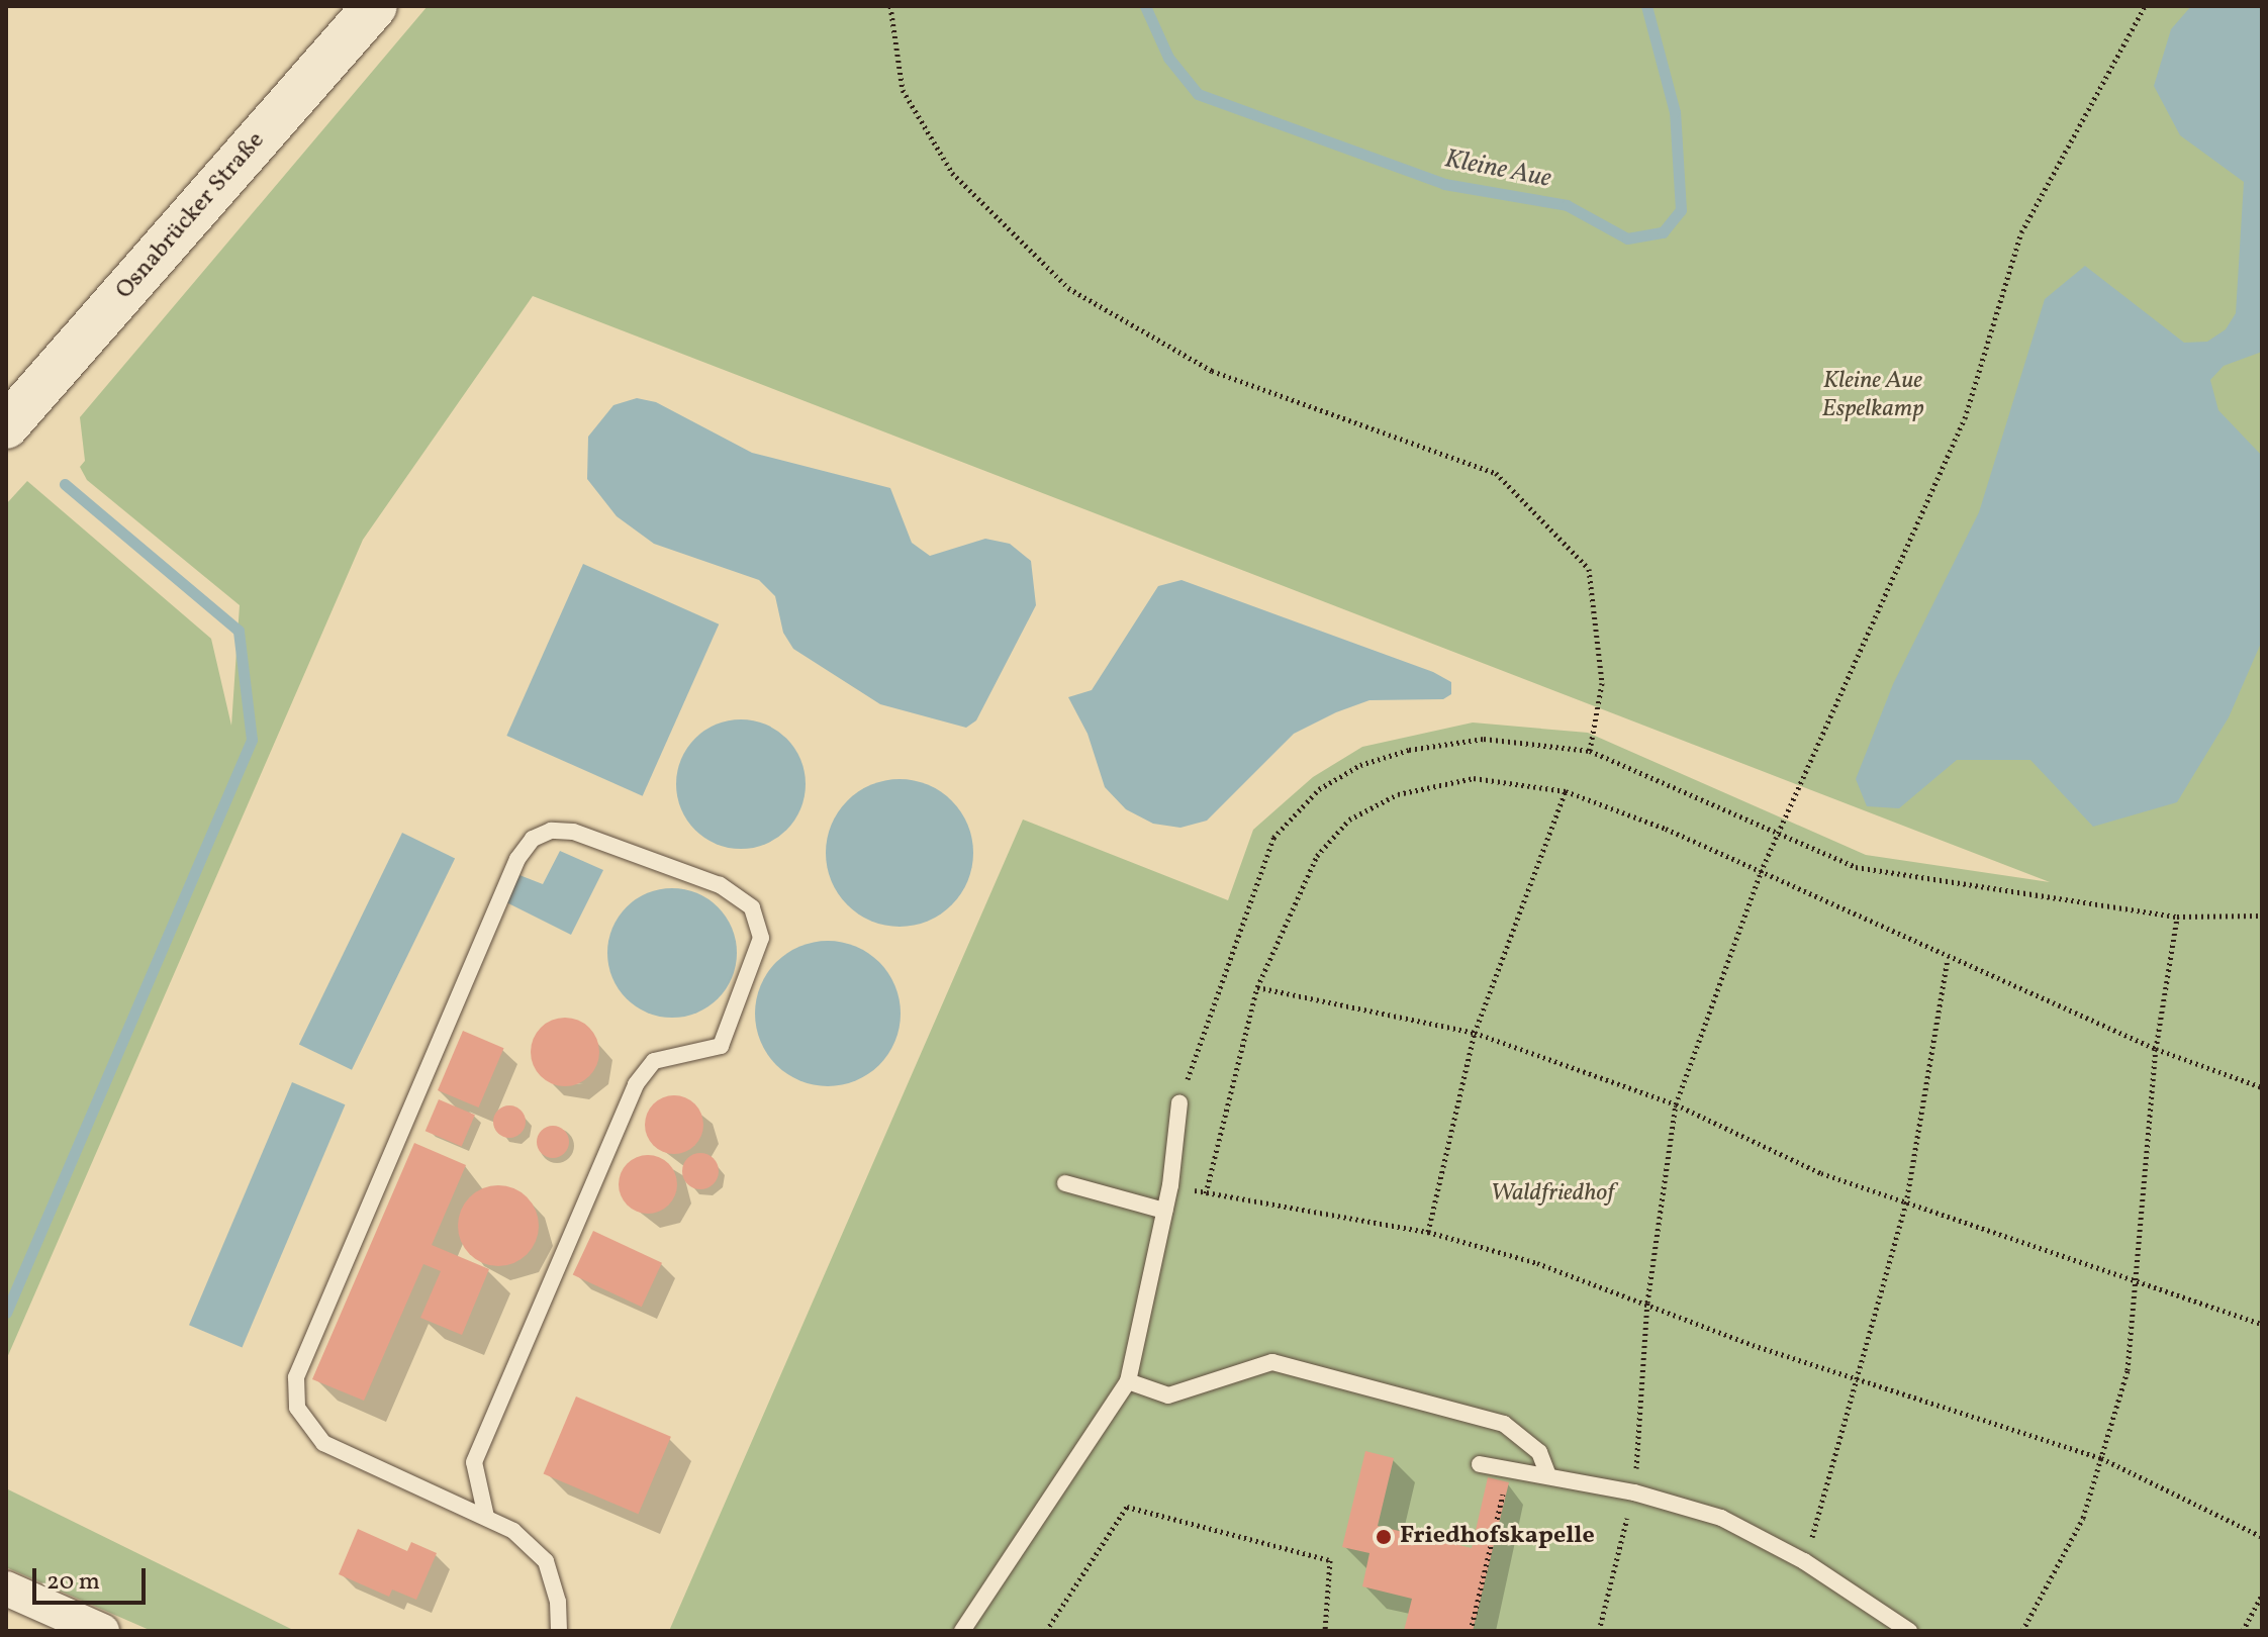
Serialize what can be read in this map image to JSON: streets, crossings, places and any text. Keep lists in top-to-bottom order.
{
  "streets": {
    "main road": ["Osnabrücker Straße"]
  },
  "water": ["Kleine Aue"],
  "parks": ["Kleine Aue Espelkamp", "Waldfriedhof"],
  "places": ["Friedhofskapelle"],
  "scale_bar": "20 m"
}
